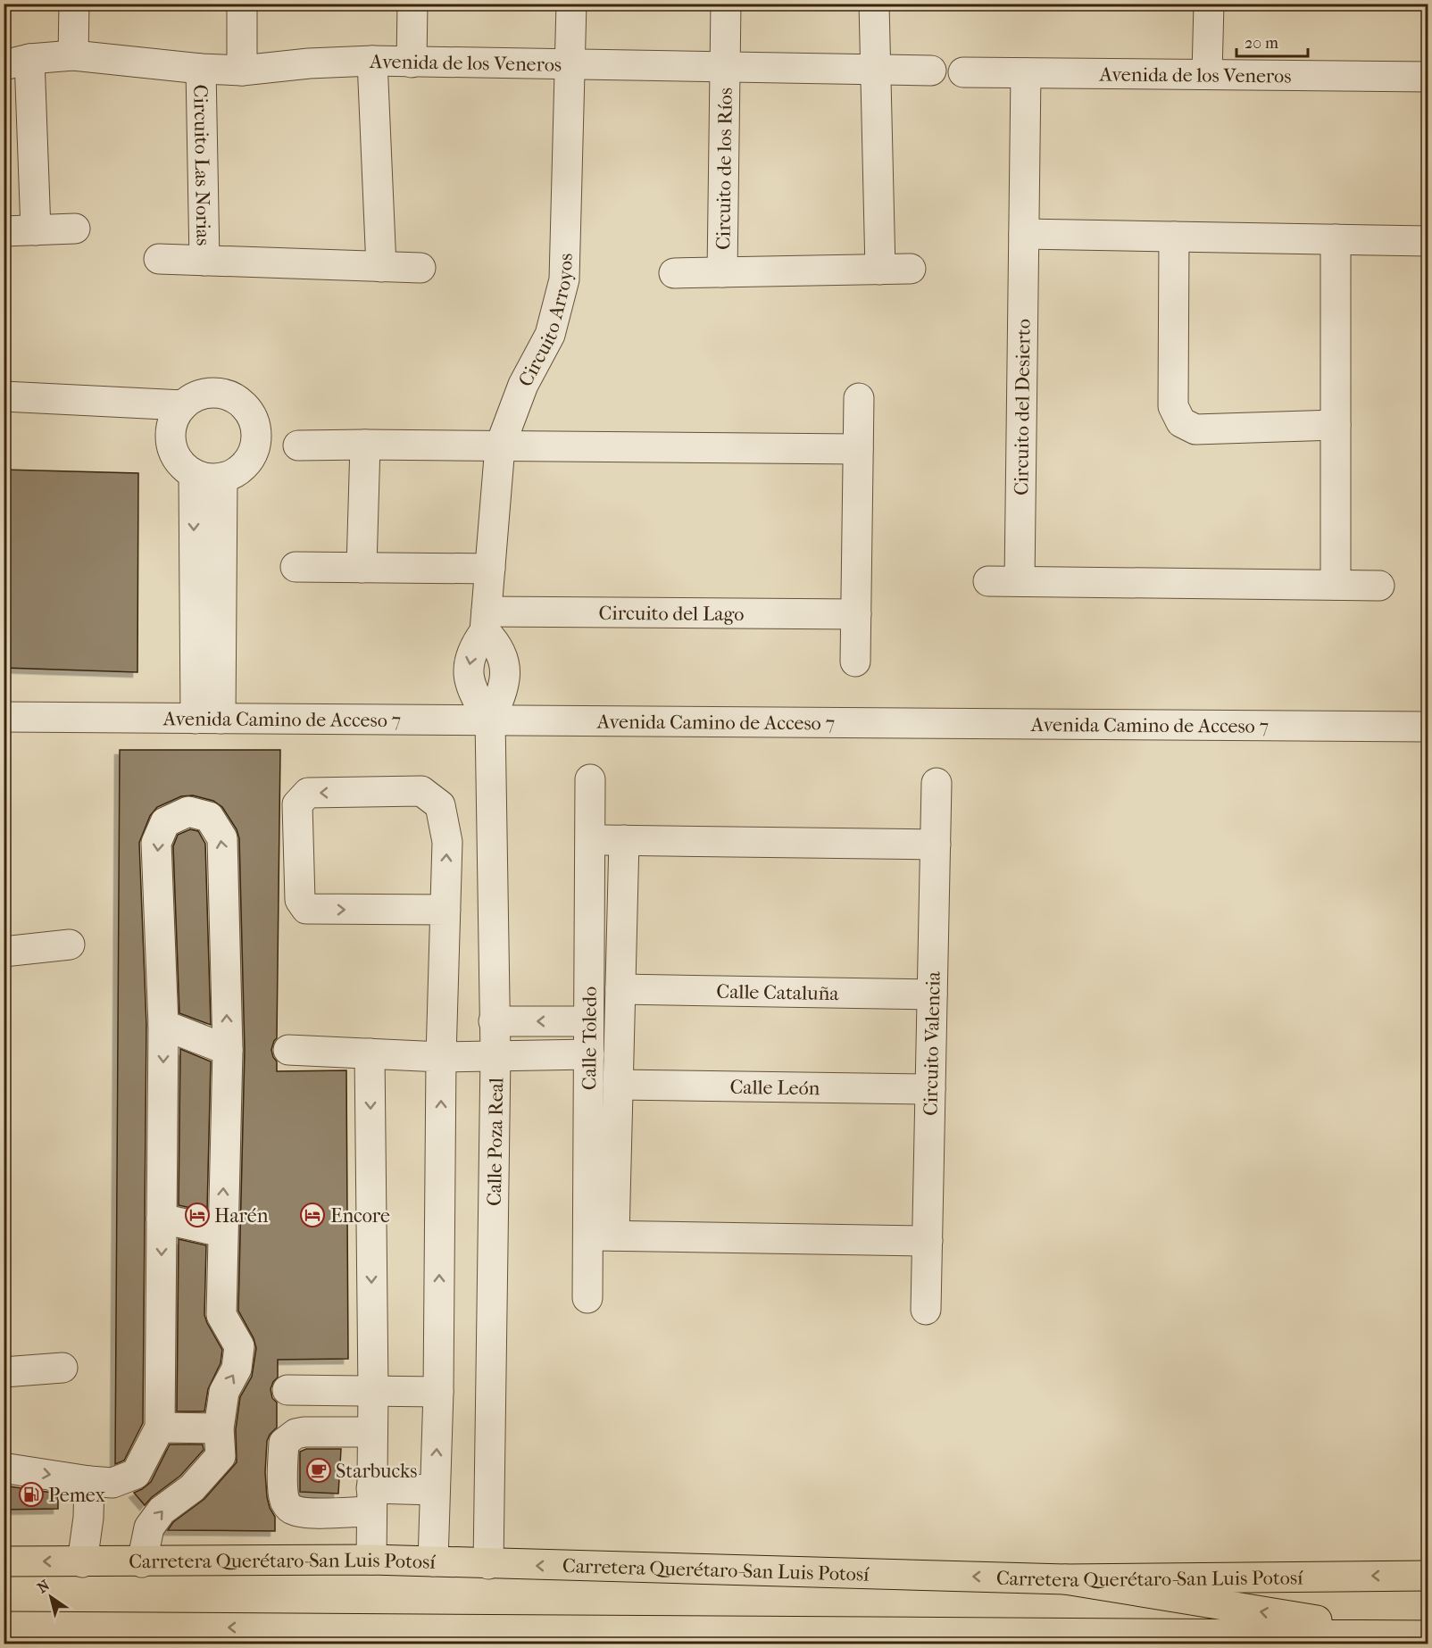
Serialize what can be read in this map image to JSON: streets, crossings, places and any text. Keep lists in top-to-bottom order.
{
  "streets": {
    "main road": ["Carretera Querétaro-San Luis Potosí"],
    "street": [
      "Avenida de los Veneros",
      "Circuito Las Norias",
      "Circuito de los Ríos",
      "Circuito Arroyos",
      "Circuito del Desierto",
      "Circuito del Lago",
      "Avenida Camino de Acceso 7",
      "Calle Cataluña",
      "Calle Toledo",
      "Circuito Valencia",
      "Calle León",
      "Calle Poza Real"
    ]
  },
  "crossings": [
    ["Avenida de los Veneros", "Circuito Las Norias"],
    ["Avenida de los Veneros", "Circuito de los Ríos"],
    ["Avenida de los Veneros", "Circuito Arroyos"],
    ["Avenida de los Veneros", "Circuito del Desierto"],
    ["Circuito Arroyos", "Circuito del Lago"],
    ["Circuito Arroyos", "Avenida Camino de Acceso 7"],
    ["Circuito Arroyos", "Calle Poza Real"],
    ["Avenida Camino de Acceso 7", "Calle Poza Real"],
    ["Calle Cataluña", "Calle Toledo"],
    ["Calle Cataluña", "Circuito Valencia"],
    ["Calle Toledo", "Calle León"],
    ["Circuito Valencia", "Calle León"],
    ["Calle Poza Real", "Carretera Querétaro-San Luis Potosí"]
  ],
  "places": {
    "hotel": ["Harén", "Encore"],
    "cafe": ["Starbucks"],
    "fuel station": ["Pemex"]
  },
  "scale_bar": "20 m",
  "north": "top left"
}
